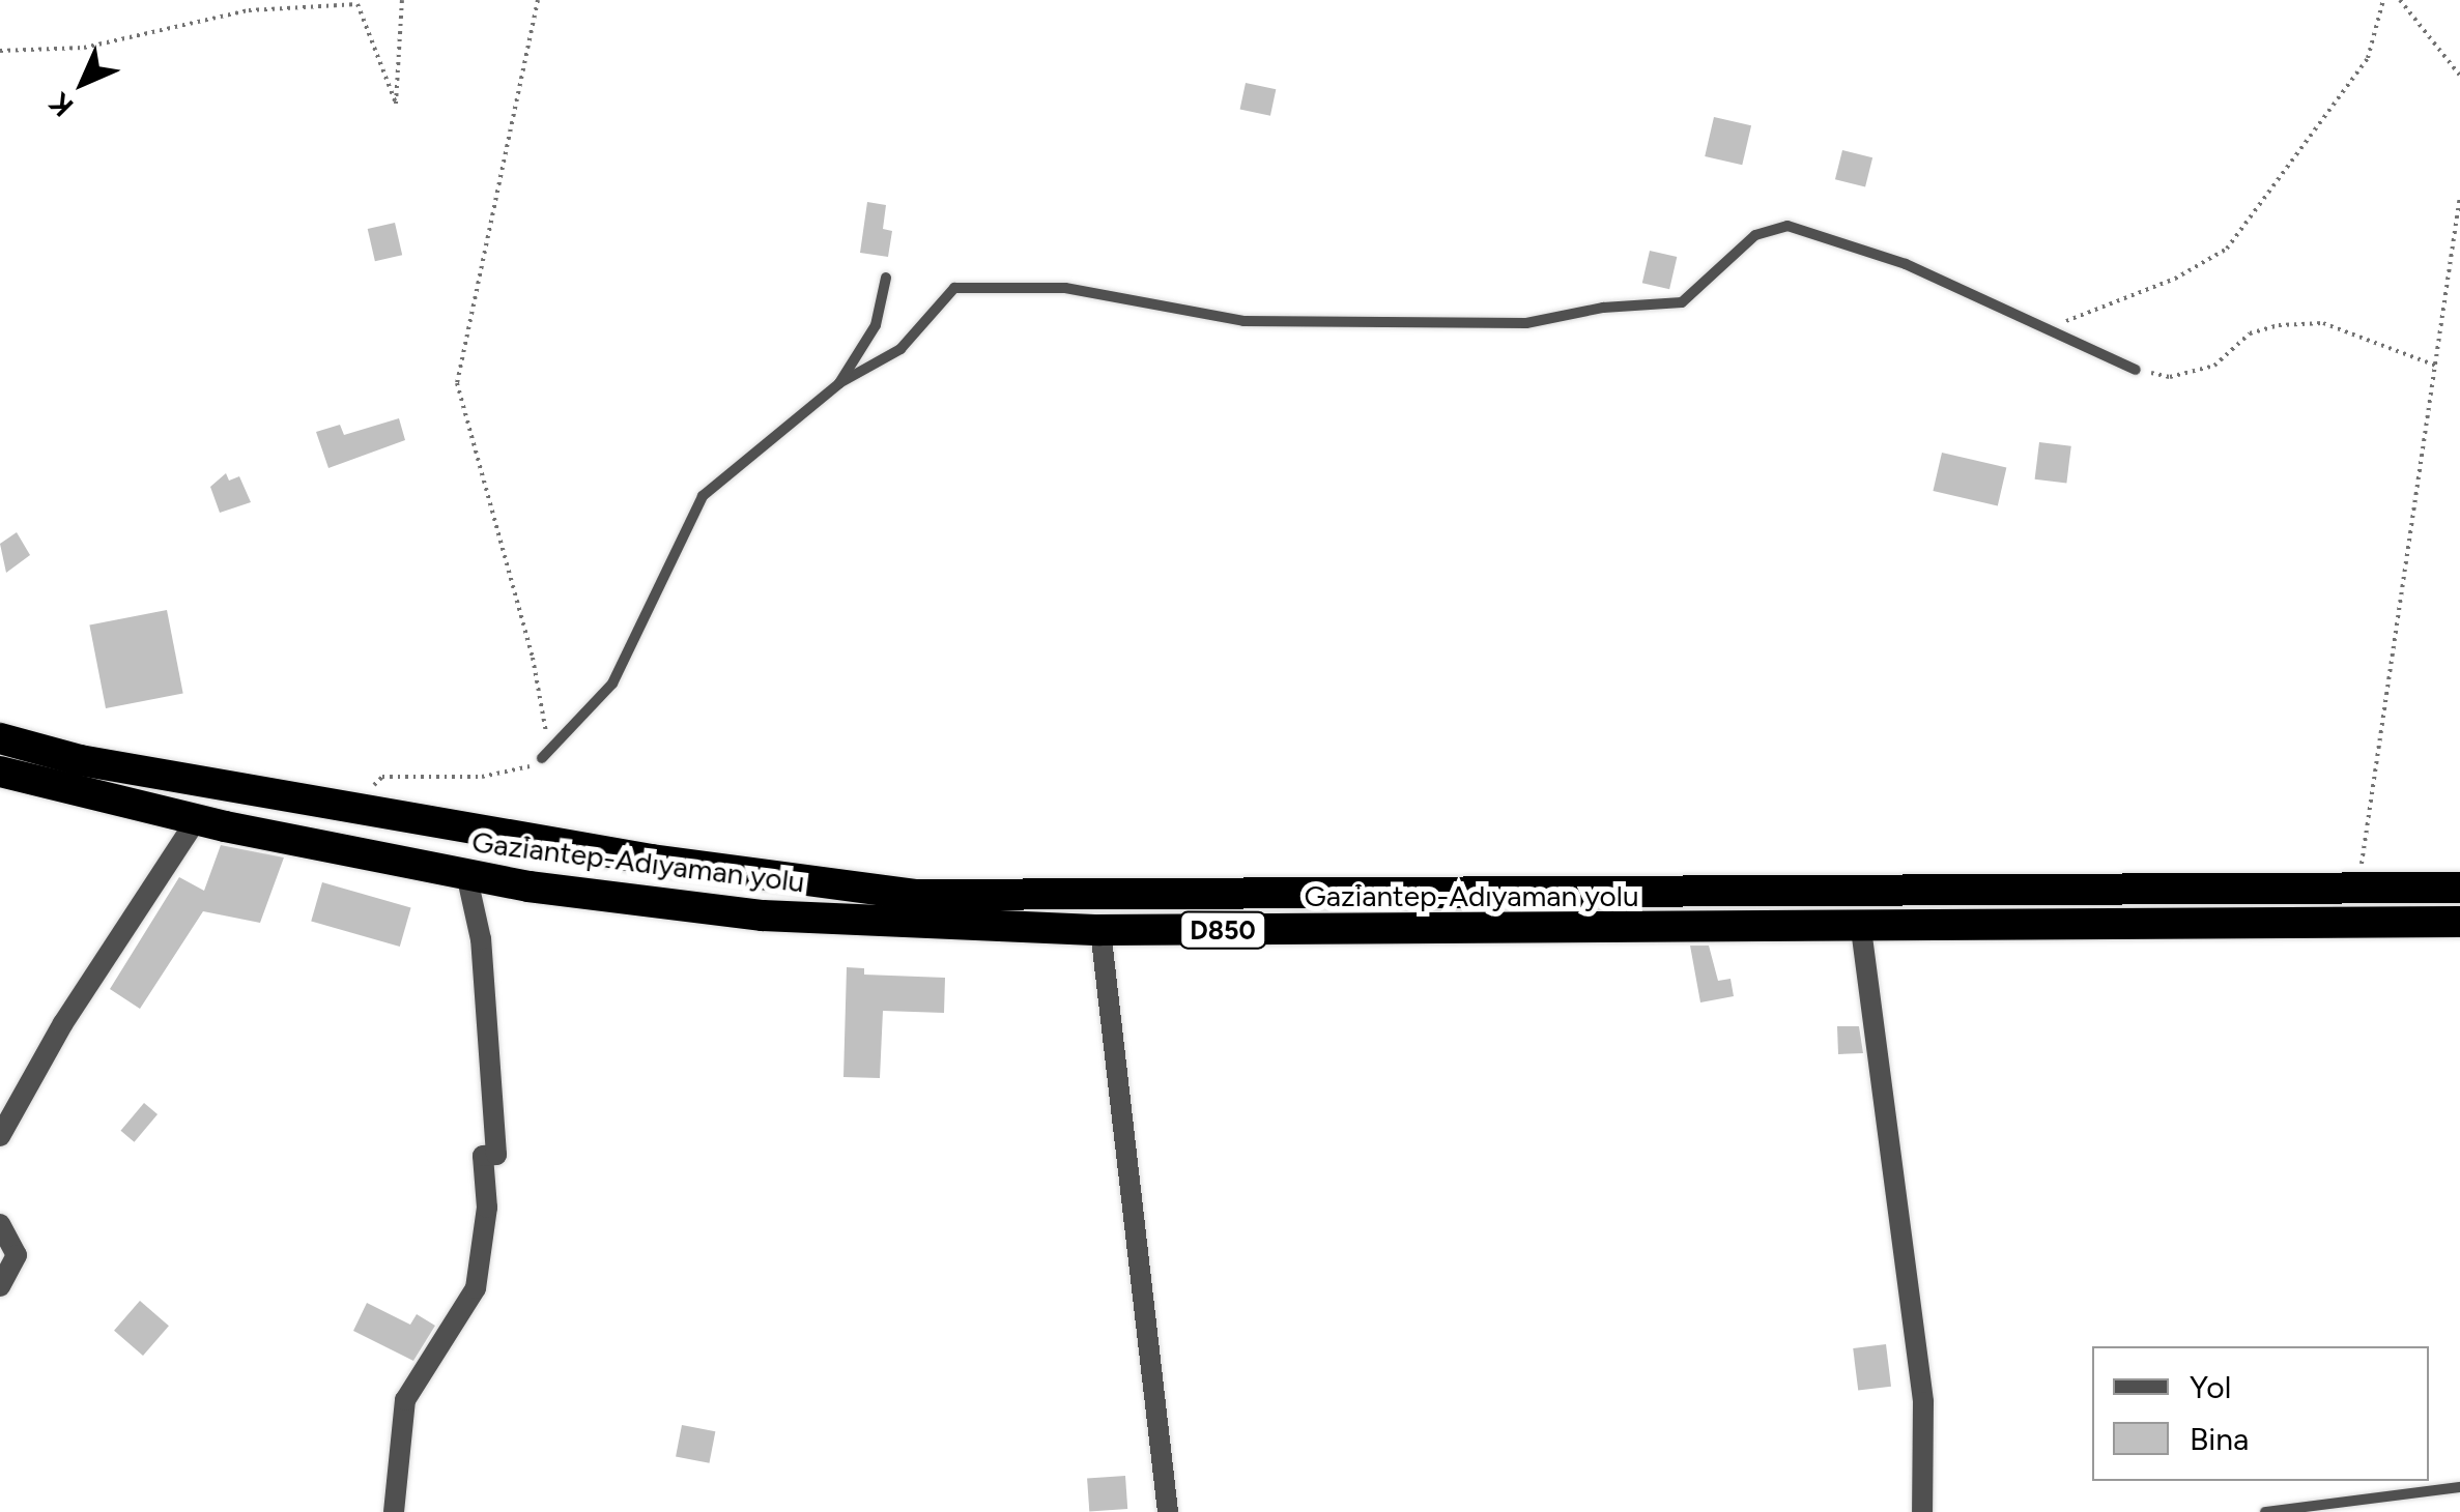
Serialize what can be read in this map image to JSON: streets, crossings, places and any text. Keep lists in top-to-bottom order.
{
  "streets": {
    "highway": ["Gaziantep-Adıyaman yolu", "D850"]
  },
  "legend": ["Yol", "Bina"],
  "north": "bottom left"
}
